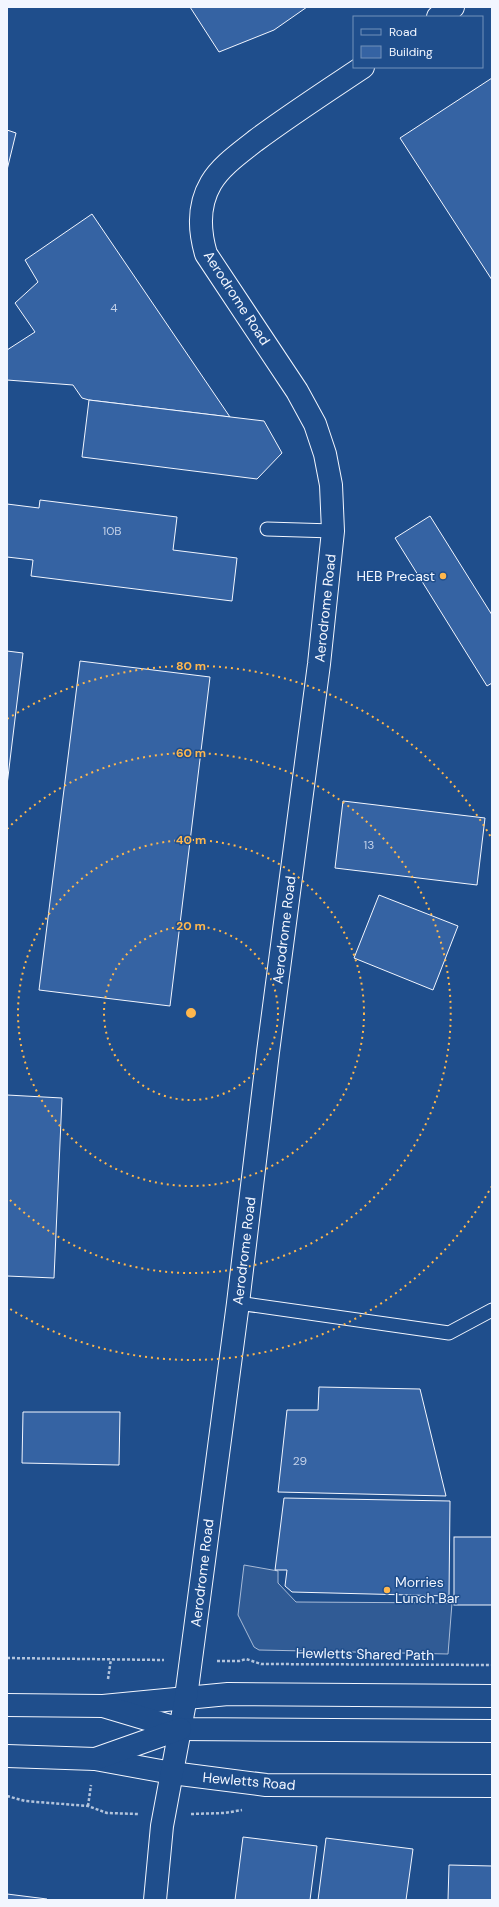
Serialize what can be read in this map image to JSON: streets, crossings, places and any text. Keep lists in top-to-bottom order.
{
  "streets": {
    "main road": ["Aerodrome Road", "Hewletts Road"],
    "path": ["Hewletts Shared Path"]
  },
  "crossings": [
    ["Aerodrome Road", "Hewletts Road"]
  ],
  "places": ["HEB Precast", "Morries Lunch Bar"],
  "house_numbers": [
    "4",
    "10B",
    "13",
    "29"
  ],
  "legend": ["Road", "Building"],
  "rings": [
    "80 m",
    "60 m",
    "40 m",
    "20 m"
  ]
}
